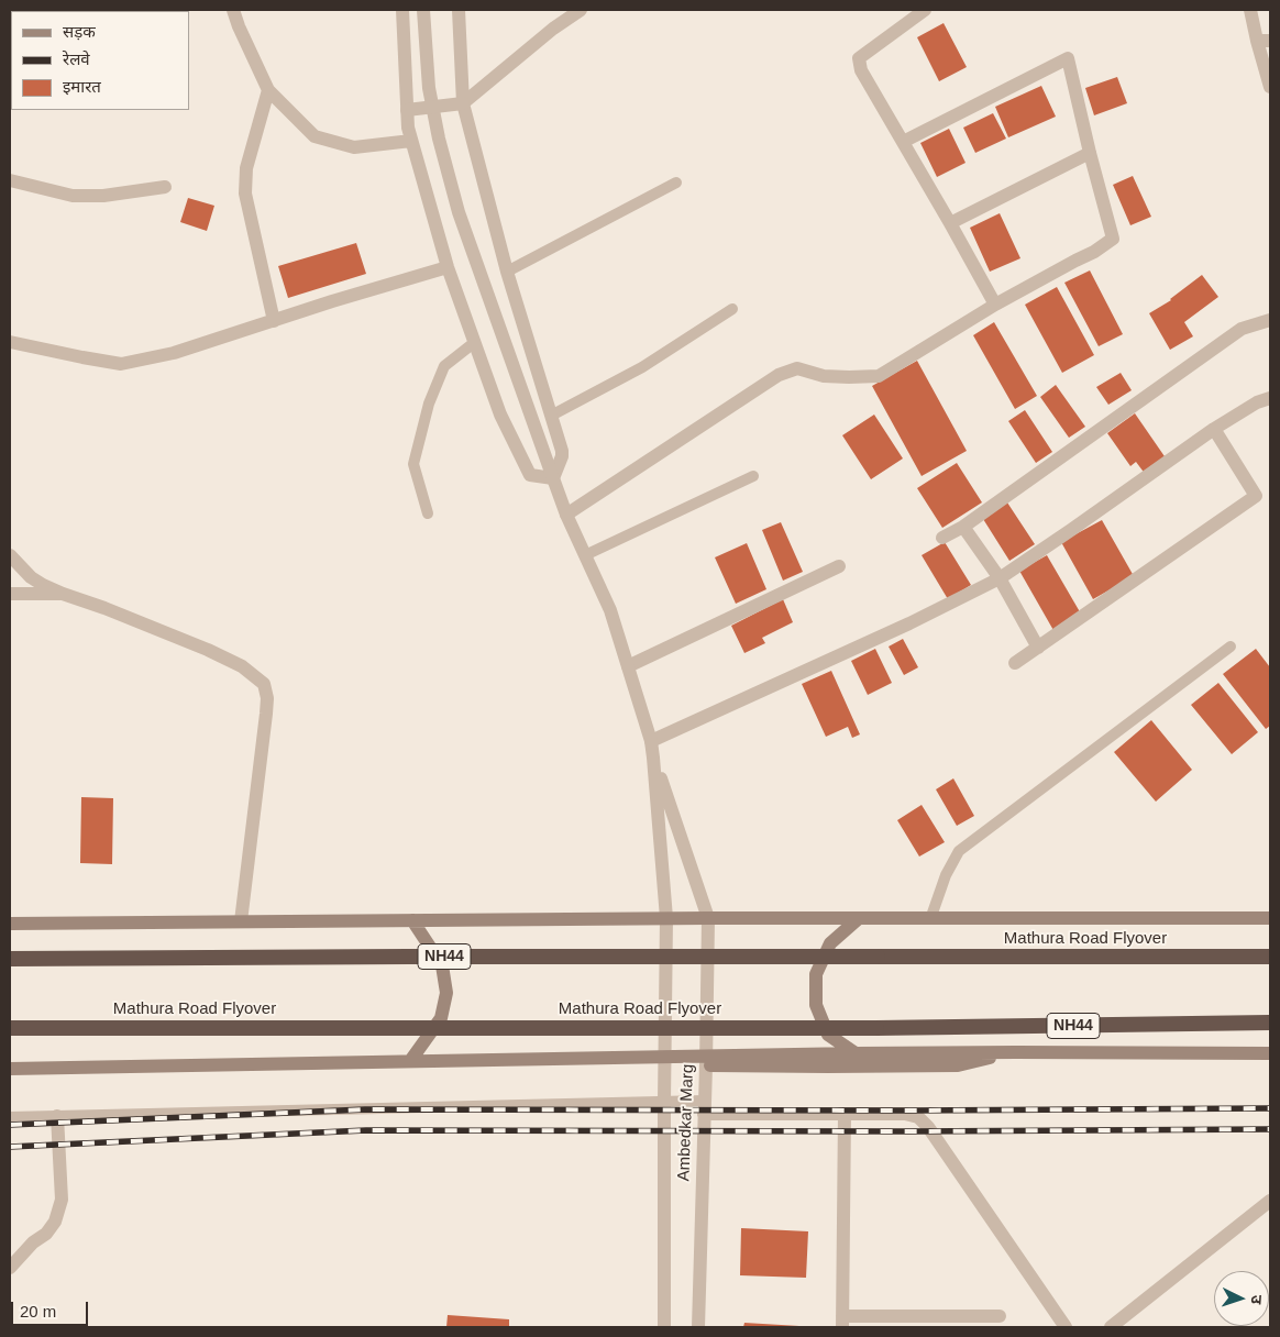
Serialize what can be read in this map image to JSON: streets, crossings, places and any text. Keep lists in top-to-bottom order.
{
  "streets": {
    "highway": ["Mathura Road Flyover", "NH44"],
    "street": ["Ambedkar Marg"]
  },
  "legend": ["सड़क", "रेलवे", "इमारत"],
  "scale_bar": "20 m",
  "north": "right"
}
